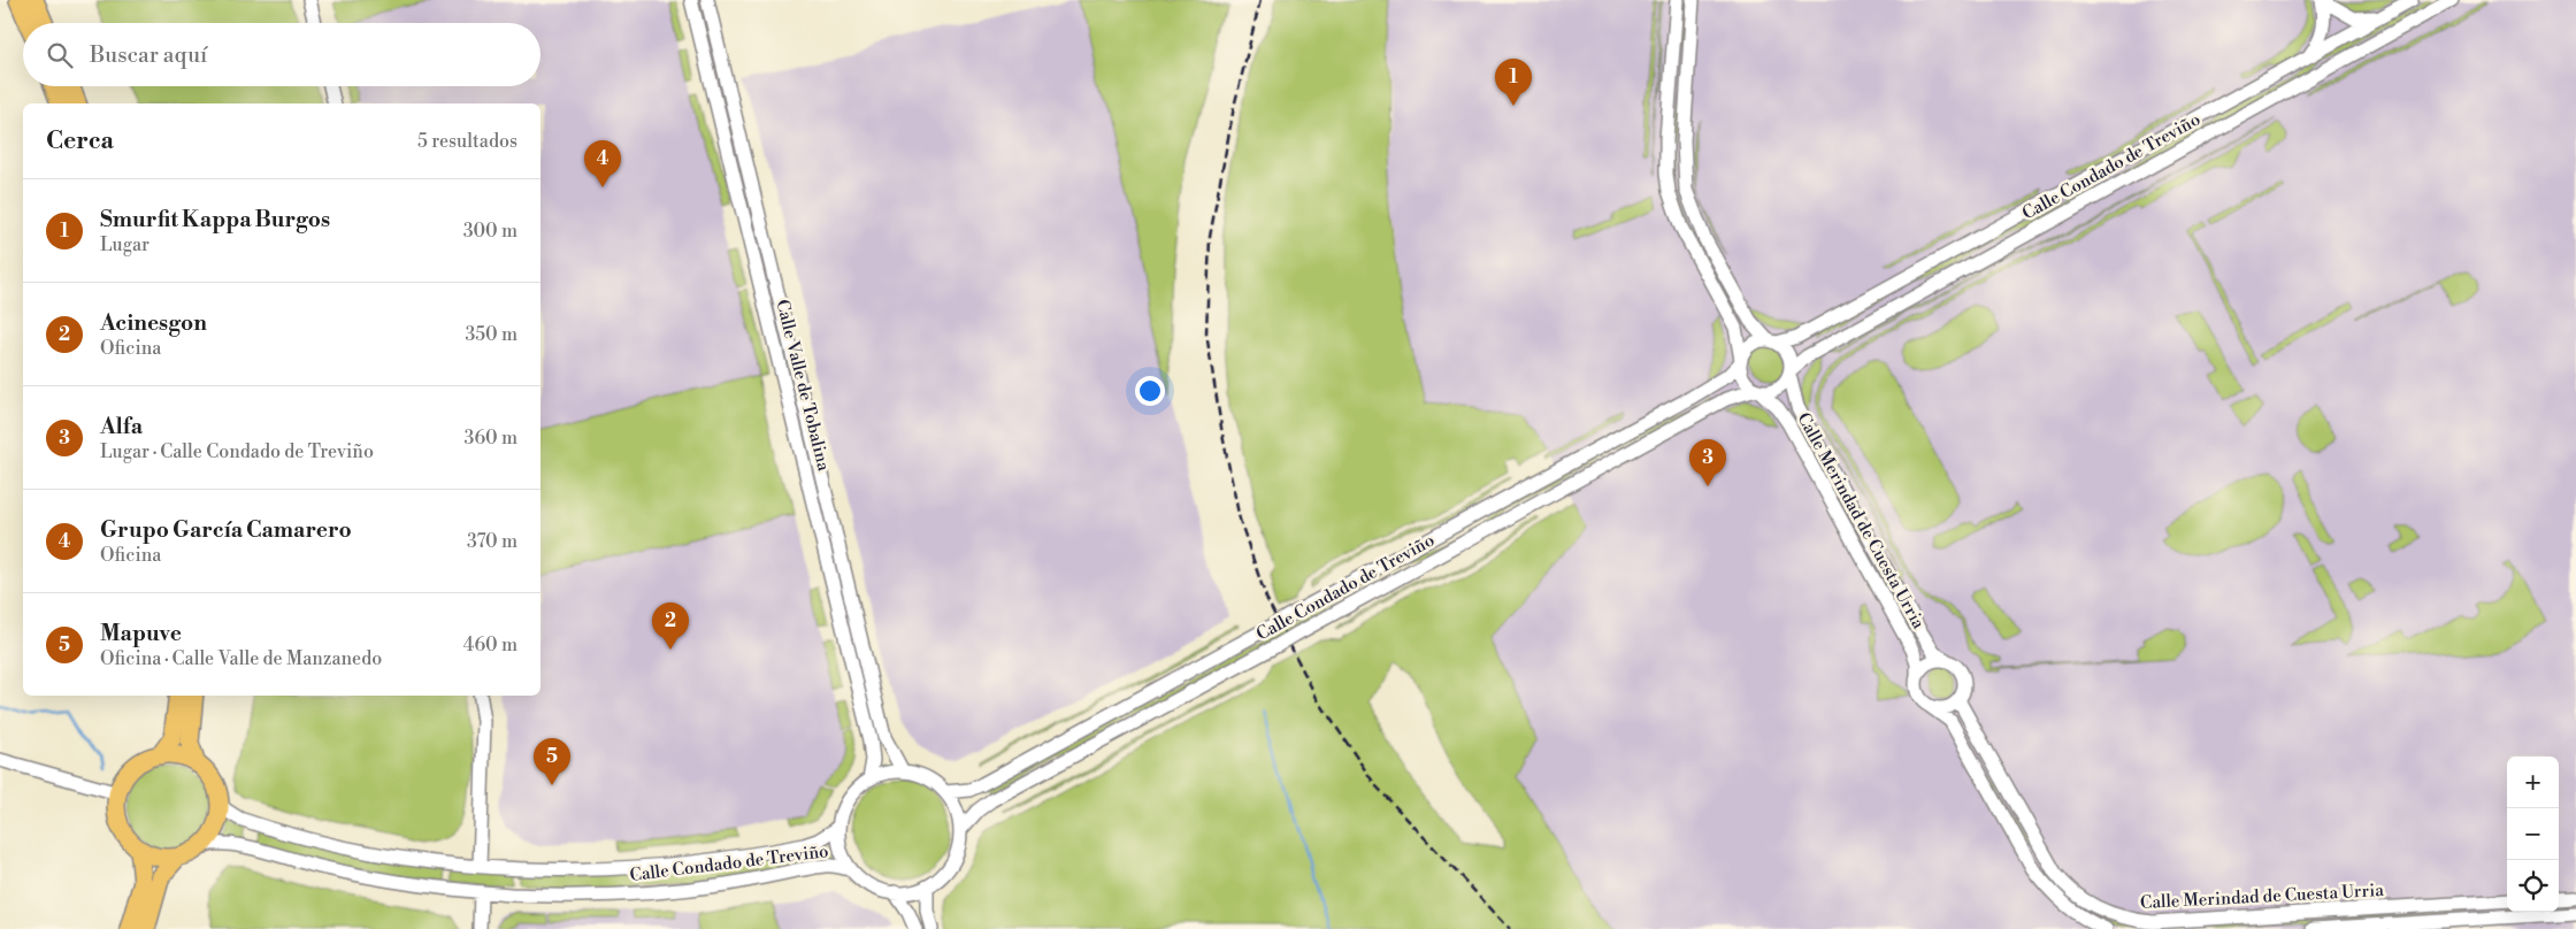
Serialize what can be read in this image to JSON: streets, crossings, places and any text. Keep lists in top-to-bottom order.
{
  "streets": {
    "street": ["Calle Condado de Treviño", "Calle Valle de Tobalina", "Calle Merindad de Cuesta Urria"]
  },
  "crossings": [
    ["Calle Condado de Treviño", "Calle Valle de Tobalina"],
    ["Calle Condado de Treviño", "Calle Merindad de Cuesta Urria"]
  ],
  "page": {
    "search": "Buscar aquí",
    "pins": [
      "1",
      "4",
      "3",
      "2",
      "5"
    ],
    "heading": ["Cerca", "5 resultados"],
    "list": [
      {
        "mark": "1",
        "name": "Smurfit Kappa Burgos",
        "note": "Lugar",
        "value": "300 m"
      },
      {
        "mark": "2",
        "name": "Acinesgon",
        "note": "Oficina",
        "value": "350 m"
      },
      {
        "mark": "3",
        "name": "Alfa",
        "note": "Lugar · Calle Condado de Treviño",
        "value": "360 m"
      },
      {
        "mark": "4",
        "name": "Grupo García Camarero",
        "note": "Oficina",
        "value": "370 m"
      },
      {
        "mark": "5",
        "name": "Mapuve",
        "note": "Oficina · Calle Valle de Manzanedo",
        "value": "460 m"
      }
    ],
    "map_buttons": ["+", "−"]
  }
}
